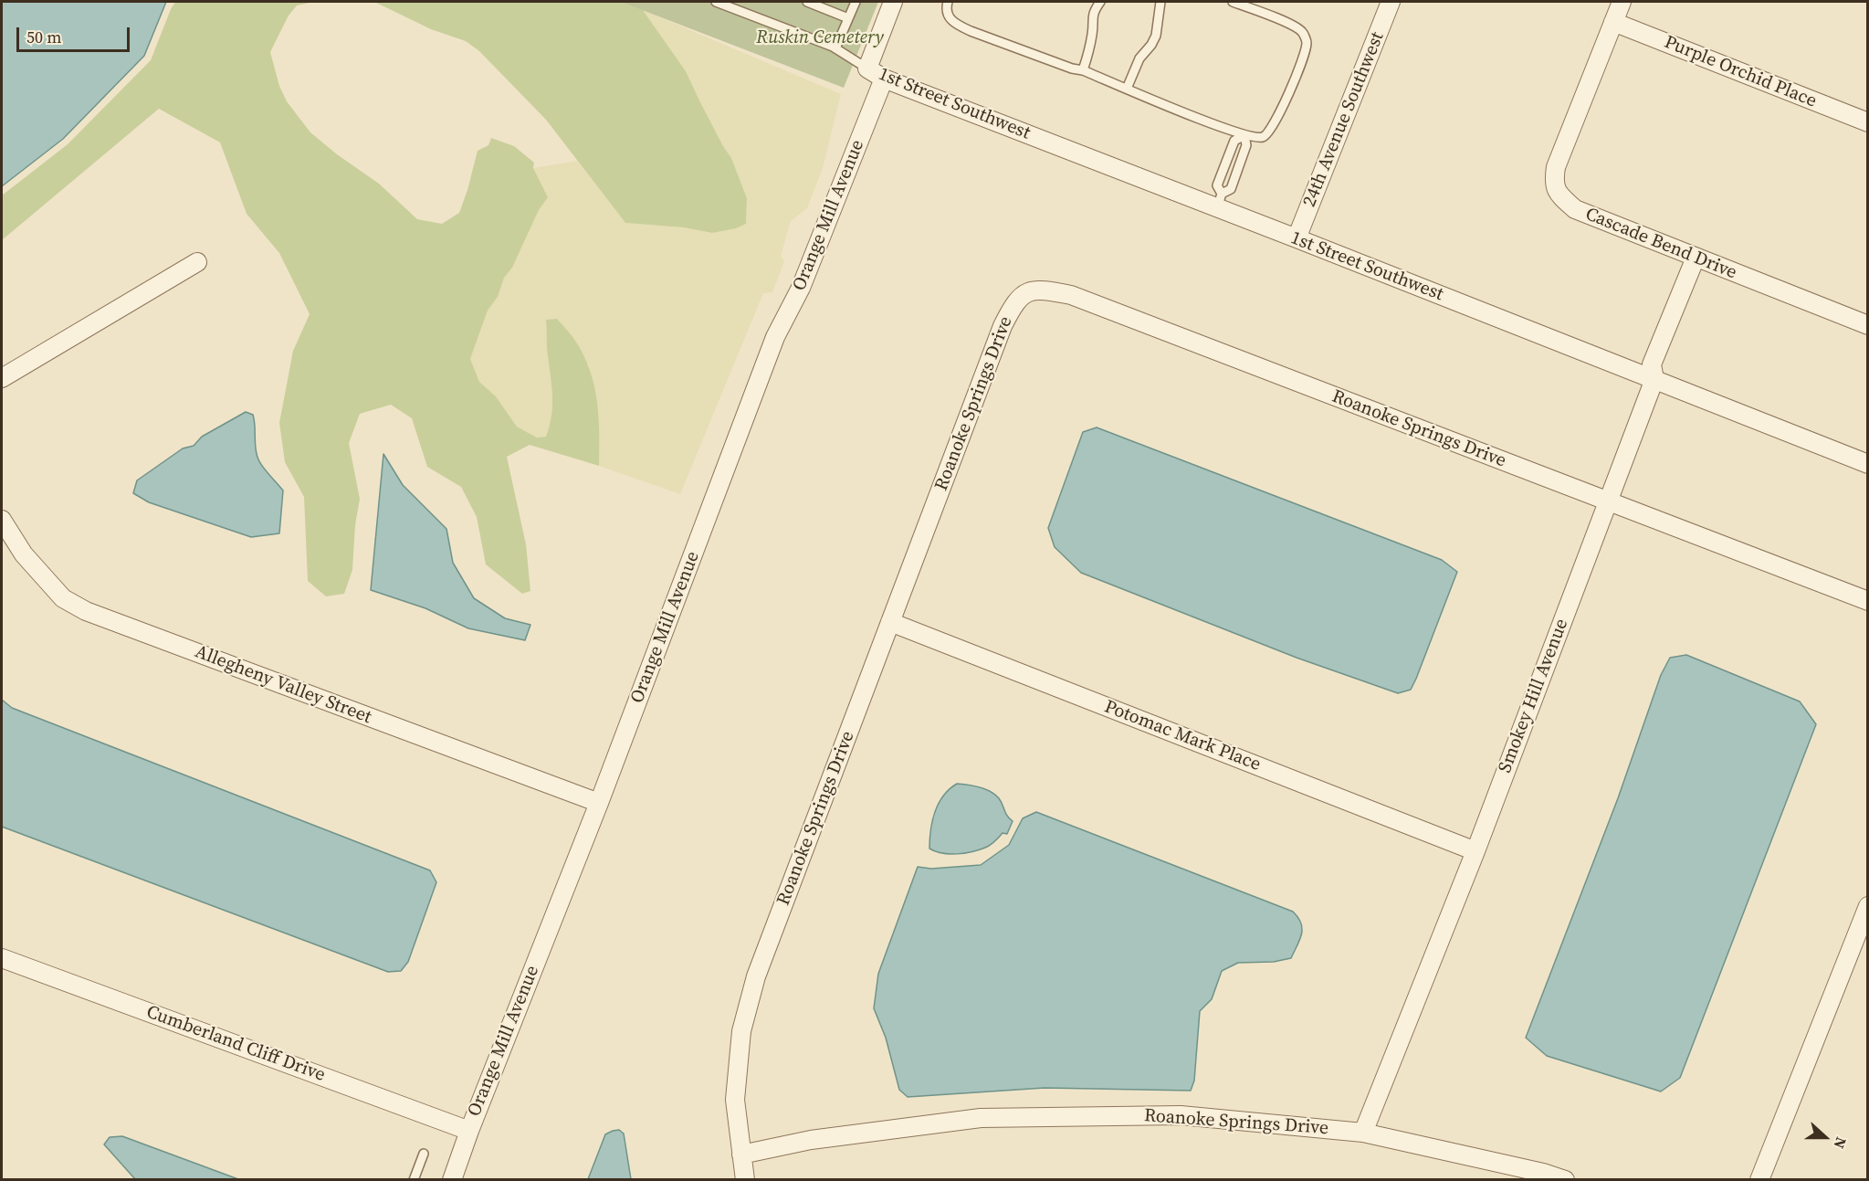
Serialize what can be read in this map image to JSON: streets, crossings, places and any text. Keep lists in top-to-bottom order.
{
  "streets": {
    "street": [
      "Purple Orchid Place",
      "1st Street Southwest",
      "24th Avenue Southwest",
      "Orange Mill Avenue",
      "Cascade Bend Drive",
      "Roanoke Springs Drive",
      "Allegheny Valley Street",
      "Smokey Hill Avenue",
      "Potomac Mark Place",
      "Cumberland Cliff Drive"
    ]
  },
  "crossings": [
    ["Purple Orchid Place", "Cascade Bend Drive"],
    ["1st Street Southwest", "24th Avenue Southwest"],
    ["1st Street Southwest", "Orange Mill Avenue"],
    ["1st Street Southwest", "Smokey Hill Avenue"],
    ["Orange Mill Avenue", "Allegheny Valley Street"],
    ["Orange Mill Avenue", "Cumberland Cliff Drive"],
    ["Cascade Bend Drive", "Smokey Hill Avenue"],
    ["Roanoke Springs Drive", "Smokey Hill Avenue"],
    ["Roanoke Springs Drive", "Potomac Mark Place"],
    ["Smokey Hill Avenue", "Potomac Mark Place"]
  ],
  "parks": ["Ruskin Cemetery"],
  "scale_bar": "50 m",
  "north": "right"
}
